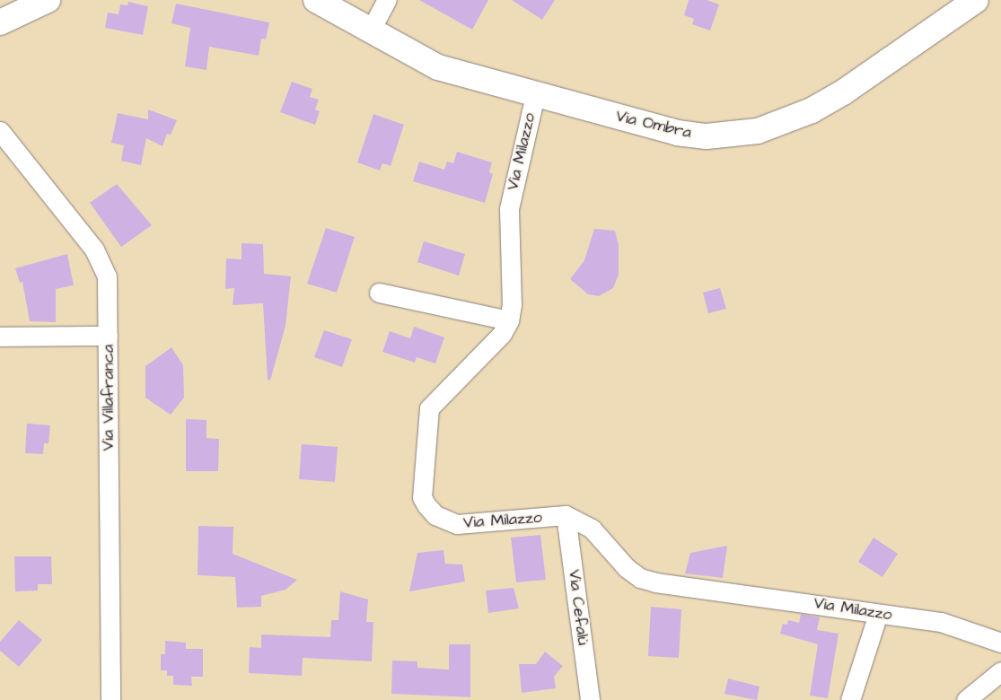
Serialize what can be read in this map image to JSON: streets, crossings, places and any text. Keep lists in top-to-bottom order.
{
  "streets": {
    "main road": ["Via Ombra"],
    "street": ["Via Milazzo", "Via Villafranca", "Via Cefalù"]
  },
  "crossings": [
    ["Via Ombra", "Via Milazzo"],
    ["Via Milazzo", "Via Cefalù"]
  ]
}
